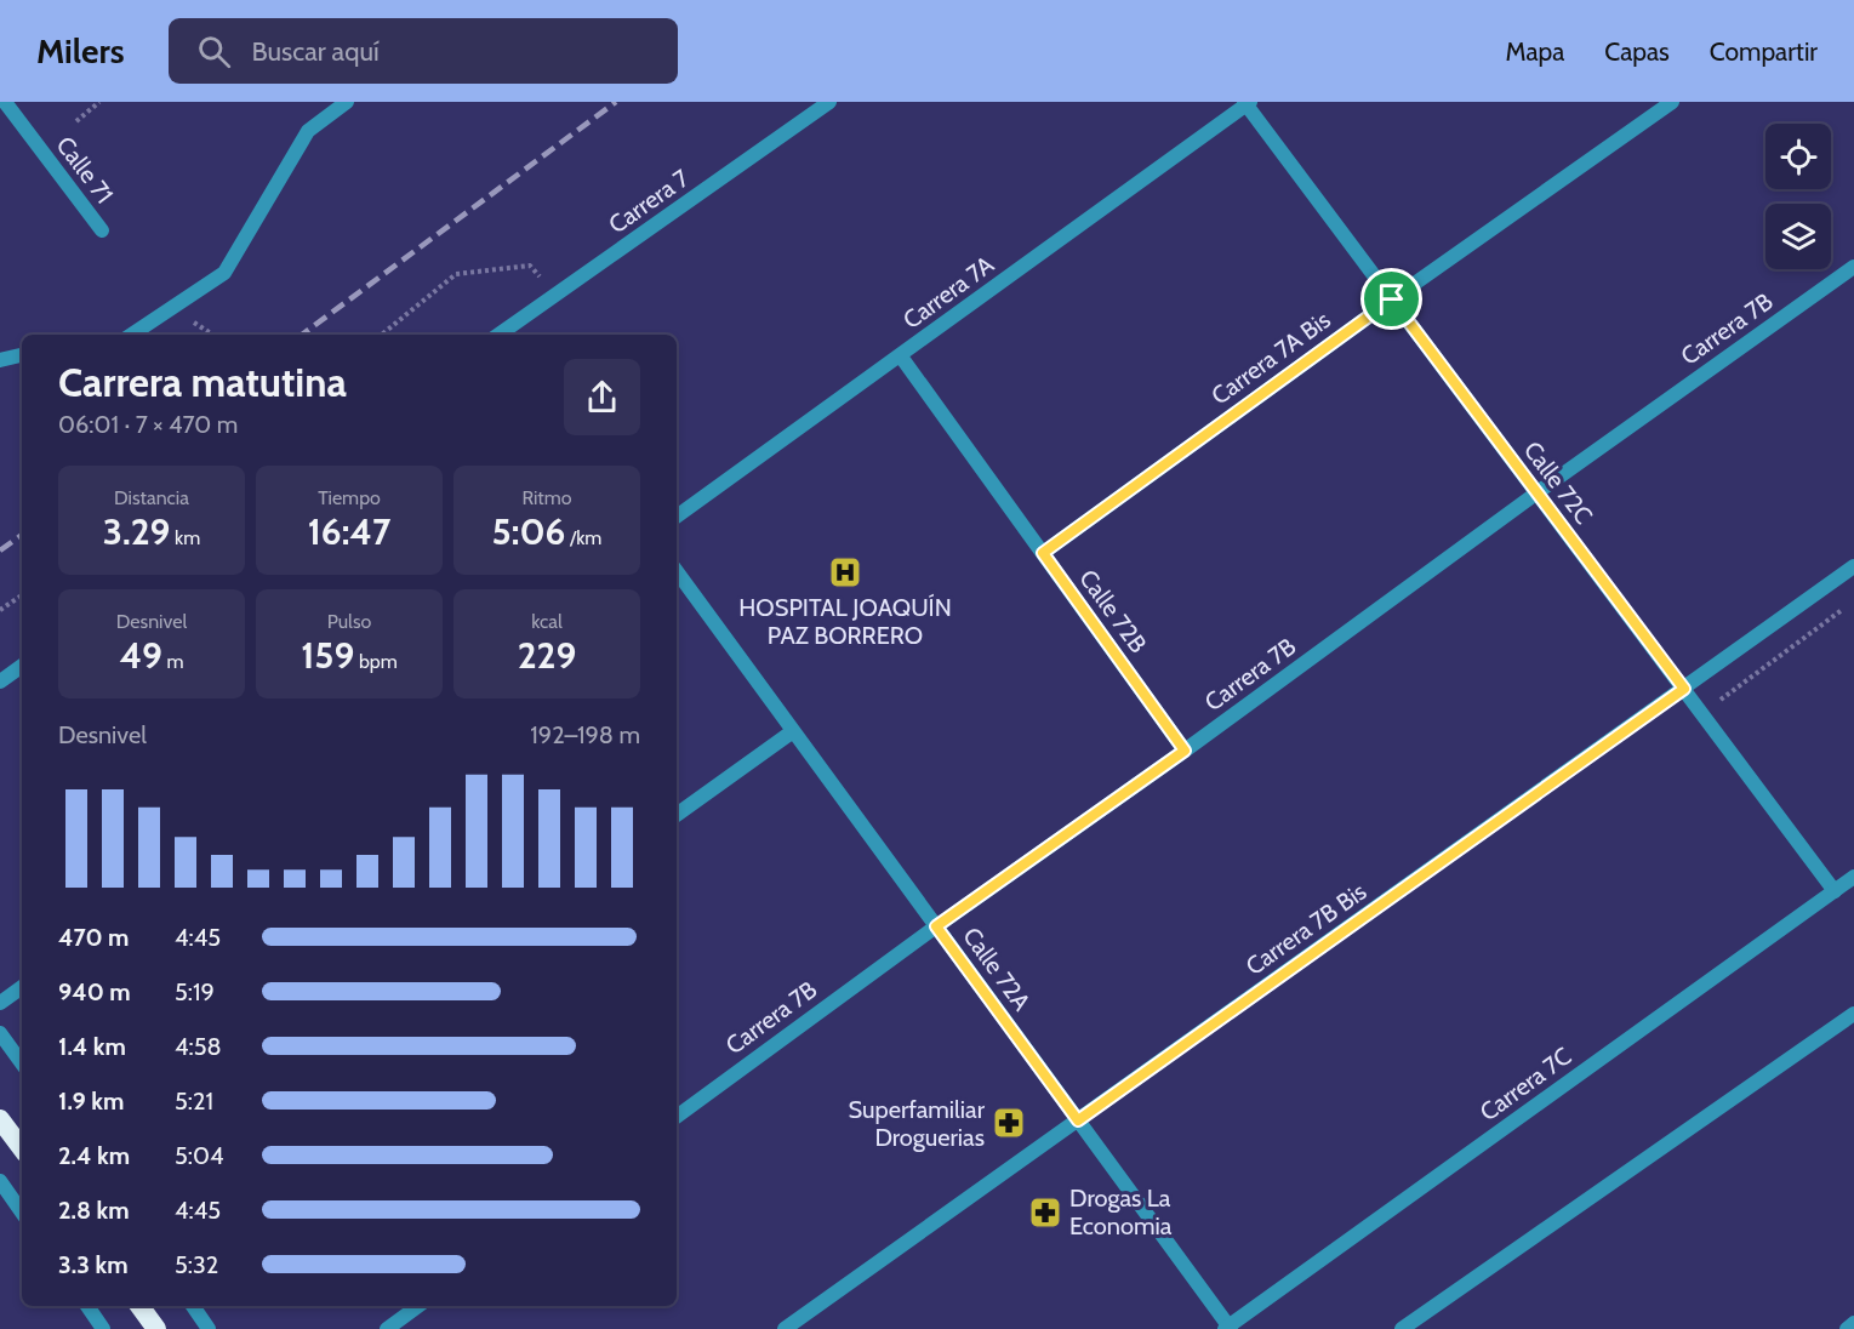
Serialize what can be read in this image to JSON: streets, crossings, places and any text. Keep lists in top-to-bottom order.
{
  "streets": {
    "street": [
      "Calle 71",
      "Carrera 7",
      "Carrera 7A",
      "Carrera 7B",
      "Carrera 7A Bis",
      "Calle 72C",
      "Calle 72B",
      "Carrera 7B Bis",
      "Calle 72A",
      "Carrera 7C"
    ]
  },
  "crossings": [
    ["Carrera 7A", "Calle 72C"],
    ["Carrera 7A", "Calle 72B"],
    ["Carrera 7B", "Calle 72C"],
    ["Carrera 7B", "Calle 72B"],
    ["Carrera 7B", "Calle 72A"],
    ["Carrera 7A Bis", "Calle 72C"],
    ["Carrera 7A Bis", "Calle 72B"],
    ["Calle 72C", "Carrera 7B Bis"],
    ["Calle 72C", "Carrera 7C"],
    ["Carrera 7B Bis", "Calle 72A"],
    ["Calle 72A", "Carrera 7C"]
  ],
  "places": {
    "hospital": ["HOSPITAL JOAQUÍN PAZ BORRERO"],
    "pharmacy": ["Superfamiliar Droguerias", "Drogas La Economia"]
  },
  "page": {
    "header": "Milers",
    "search": "Buscar aquí",
    "nav": ["Mapa", "Capas", "Compartir"],
    "heading": ["Carrera matutina", "06:01 · 7 × 470 m"],
    "stats": [
      ["Distancia", "3.29 km"],
      ["Tiempo", "16:47"],
      ["Ritmo", "5:06 /km"],
      ["Desnivel", "49 m"],
      ["Pulso", "159 bpm"],
      ["kcal", "229"]
    ],
    "chart": ["Desnivel", "192–198 m"],
    "list": [
      {
        "name": "470 m",
        "note": "4:45"
      },
      {
        "name": "940 m",
        "note": "5:19"
      },
      {
        "name": "1.4 km",
        "note": "4:58"
      },
      {
        "name": "1.9 km",
        "note": "5:21"
      },
      {
        "name": "2.4 km",
        "note": "5:04"
      },
      {
        "name": "2.8 km",
        "note": "4:45"
      },
      {
        "name": "3.3 km",
        "note": "5:32"
      }
    ]
  }
}
